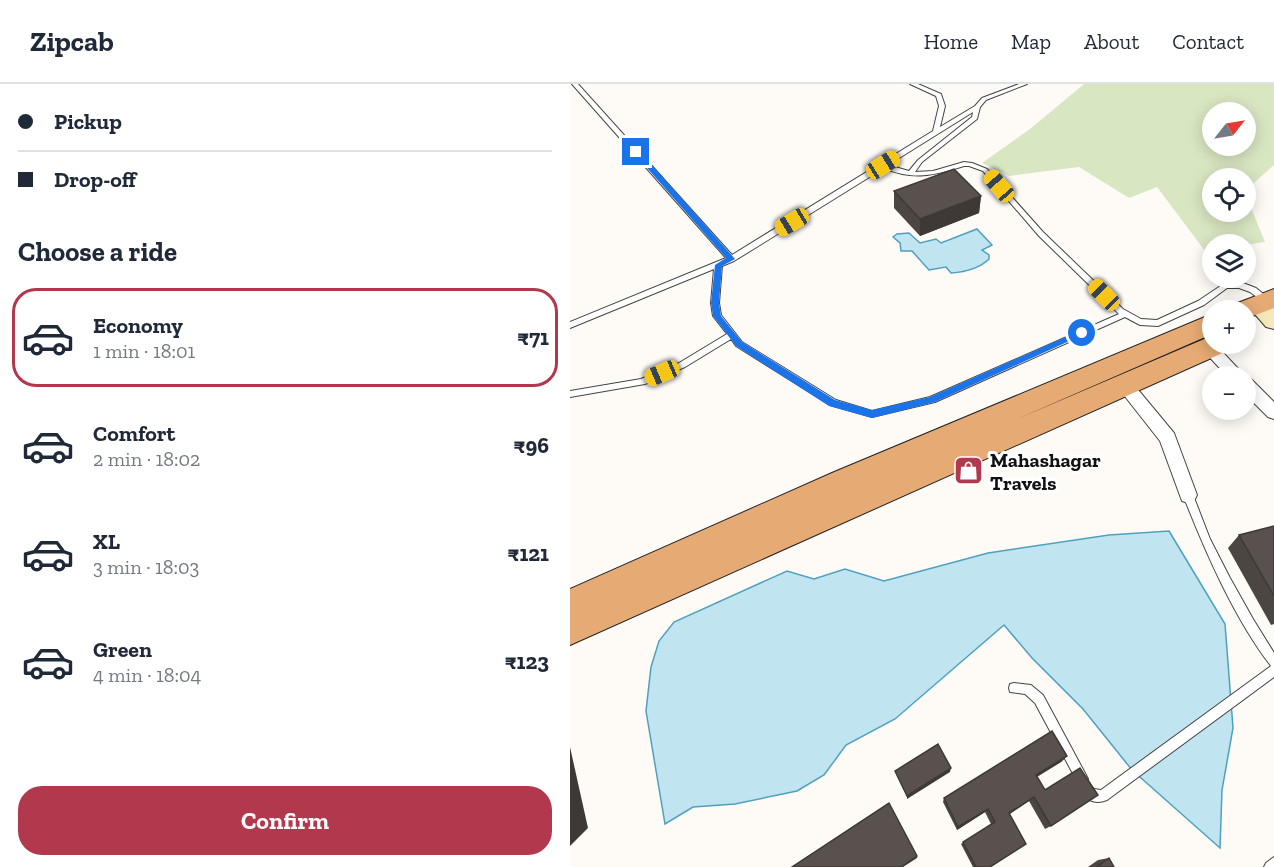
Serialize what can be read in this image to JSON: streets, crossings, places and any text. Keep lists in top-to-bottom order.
{
  "places": {
    "shop": ["Mahashagar Travels"]
  },
  "north": "top right",
  "page": {
    "header": "Zipcab",
    "nav": [
      "Home",
      "Map",
      "About",
      "Contact"
    ],
    "banner": ["Pickup", "Drop-off"],
    "map_buttons": ["+", "−"],
    "heading": "Choose a ride",
    "list": [
      {
        "name": "Economy",
        "note": "1 min · 18:01",
        "value": "₹71"
      },
      {
        "name": "Comfort",
        "note": "2 min · 18:02",
        "value": "₹96"
      },
      {
        "name": "XL",
        "note": "3 min · 18:03",
        "value": "₹121"
      },
      {
        "name": "Green",
        "note": "4 min · 18:04",
        "value": "₹123"
      }
    ],
    "buttons": "Confirm"
  }
}
